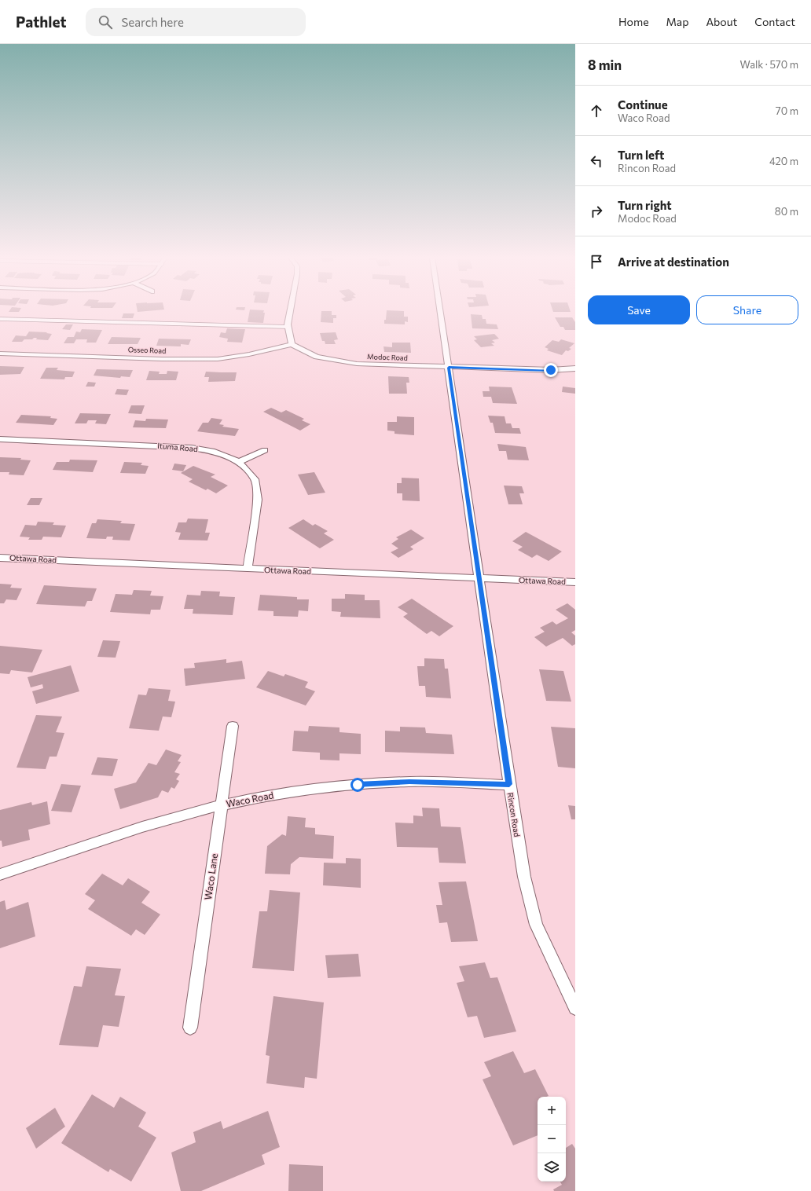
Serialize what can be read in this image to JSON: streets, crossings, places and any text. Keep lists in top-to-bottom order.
{
  "streets": {
    "street": [
      "Osseo Road",
      "Modoc Road",
      "Ituma Road",
      "Ottawa Road",
      "Waco Road",
      "Rincon Road",
      "Waco Lane"
    ]
  },
  "crossings": [
    ["Osseo Road", "Modoc Road"],
    ["Modoc Road", "Rincon Road"],
    ["Ituma Road", "Ottawa Road"],
    ["Ottawa Road", "Rincon Road"],
    ["Waco Road", "Rincon Road"],
    ["Waco Road", "Waco Lane"]
  ],
  "page": {
    "header": "Pathlet",
    "search": "Search here",
    "nav": [
      "Home",
      "Map",
      "About",
      "Contact"
    ],
    "heading": ["8 min", "Walk · 570 m"],
    "list": [
      ["Continue", "Waco Road", "70 m"],
      ["Turn left", "Rincon Road", "420 m"],
      ["Turn right", "Modoc Road", "80 m"],
      "Arrive at destination"
    ],
    "buttons": ["Save", "Share"],
    "map_buttons": ["+", "−"]
  }
}
